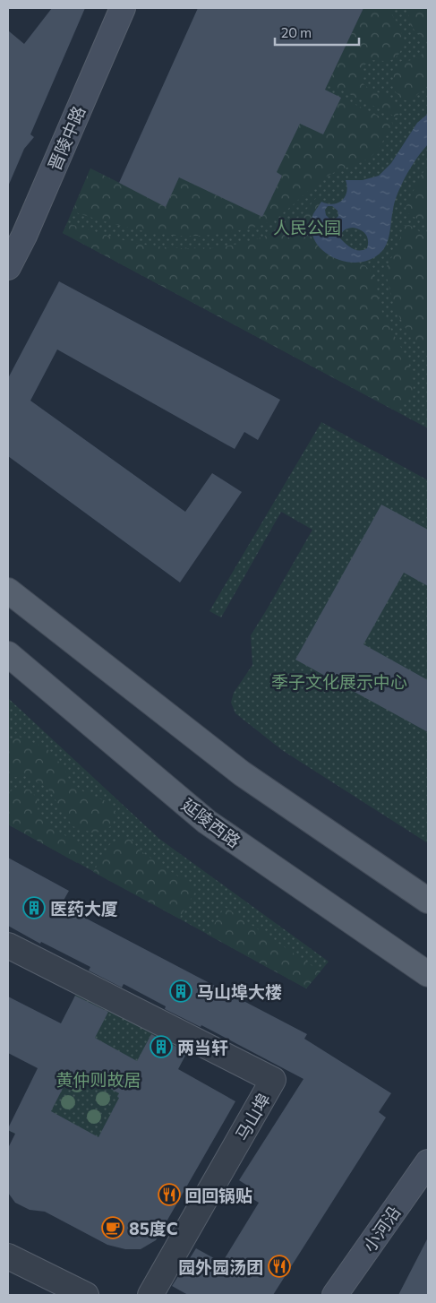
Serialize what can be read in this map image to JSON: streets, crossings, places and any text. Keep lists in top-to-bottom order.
{
  "streets": {
    "main road": ["晋陵中路", "延陵西路", "小河沿"],
    "street": ["马山埠"]
  },
  "parks": ["人民公园", "季子文化展示中心", "黄仲则故居"],
  "places": {
    "building": ["医药大厦", "马山埠大楼", "两当轩"],
    "restaurant": ["回回锅贴", "园外园汤团"],
    "cafe": ["85度C"]
  },
  "scale_bar": "20 m"
}
